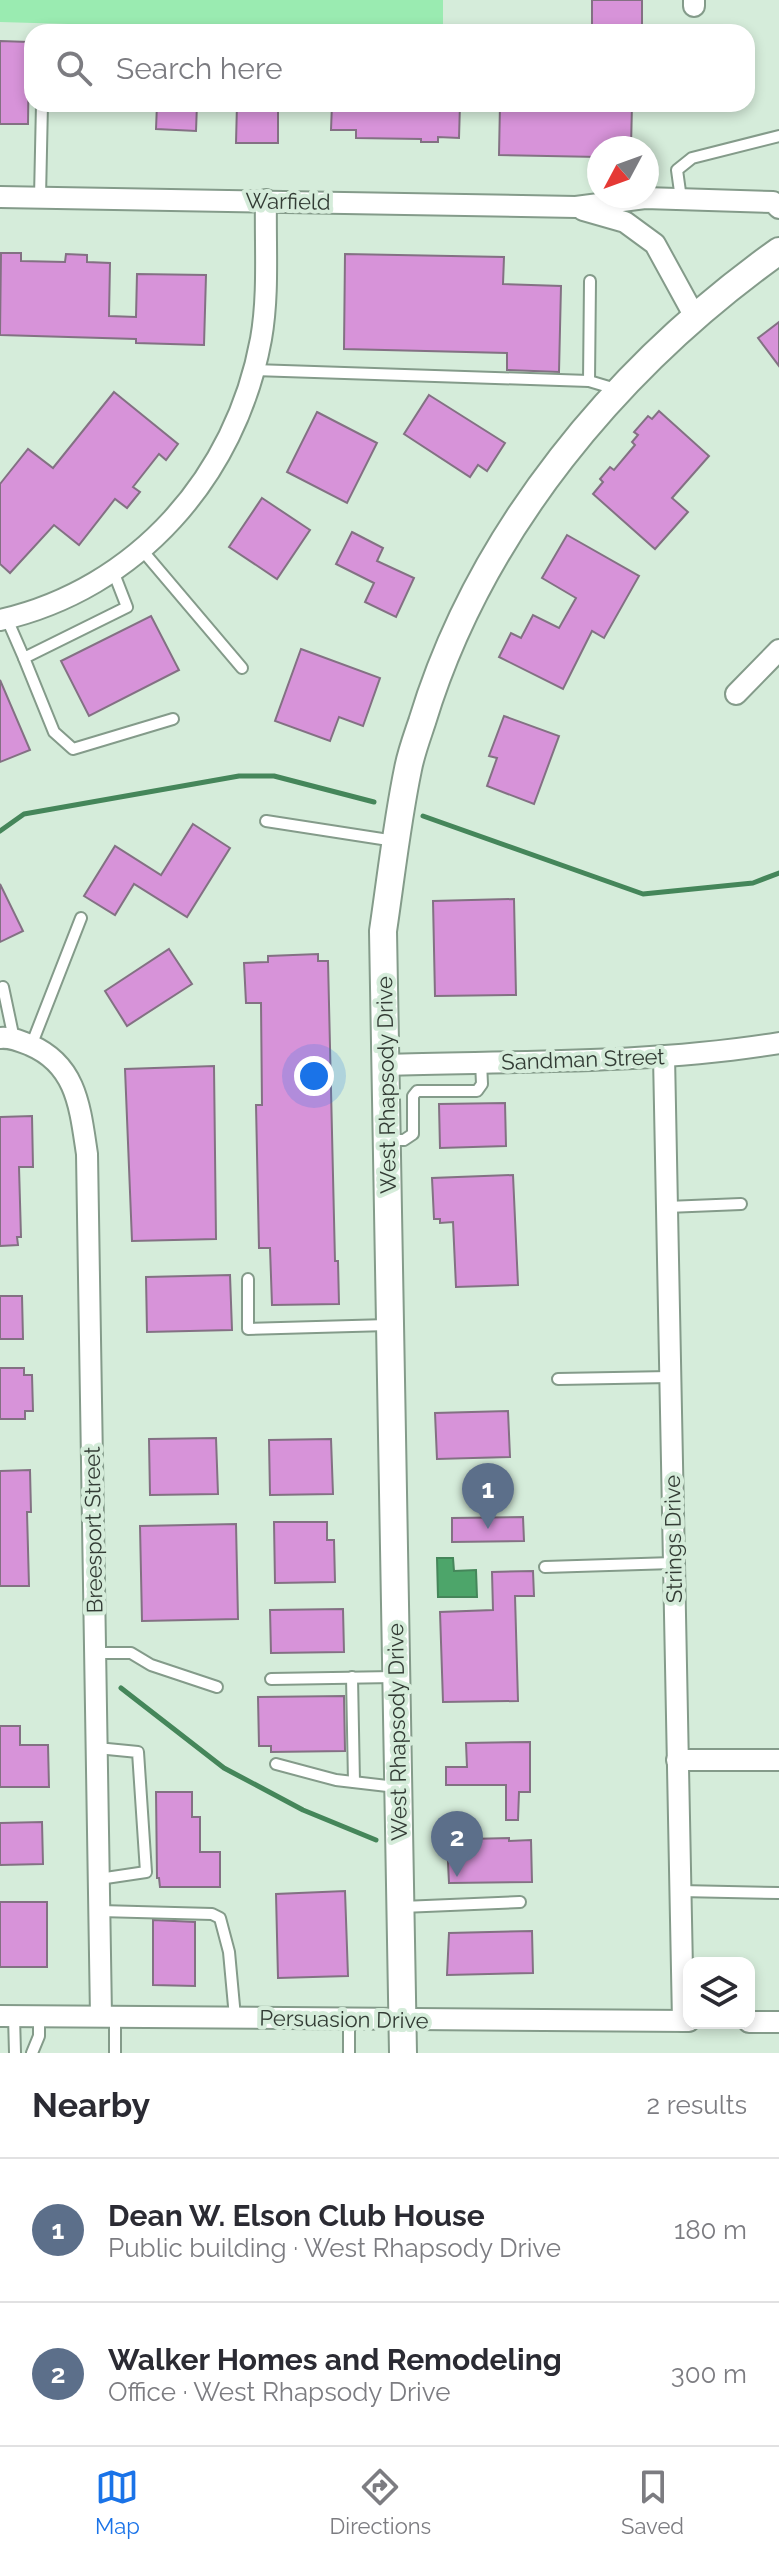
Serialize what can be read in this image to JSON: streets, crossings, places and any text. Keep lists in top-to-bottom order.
{
  "streets": {
    "street": [
      "Warfield",
      "Sandman Street",
      "West Rhapsody Drive",
      "Breesport Street",
      "Strings Drive",
      "Persuasion Drive"
    ]
  },
  "crossings": [
    ["Warfield", "West Rhapsody Drive"],
    ["Sandman Street", "West Rhapsody Drive"],
    ["Sandman Street", "Strings Drive"],
    ["West Rhapsody Drive", "Persuasion Drive"],
    ["Breesport Street", "Persuasion Drive"]
  ],
  "north": "bottom left",
  "page": {
    "search": "Search here",
    "pins": ["1", "2"],
    "heading": ["Nearby", "2 results"],
    "list": [
      {
        "mark": "1",
        "name": "Dean W. Elson Club House",
        "note": "Public building · West Rhapsody Drive",
        "value": "180 m"
      },
      {
        "mark": "2",
        "name": "Walker Homes and Remodeling",
        "note": "Office · West Rhapsody Drive",
        "value": "300 m"
      }
    ],
    "nav": ["Map", "Directions", "Saved"]
  }
}
